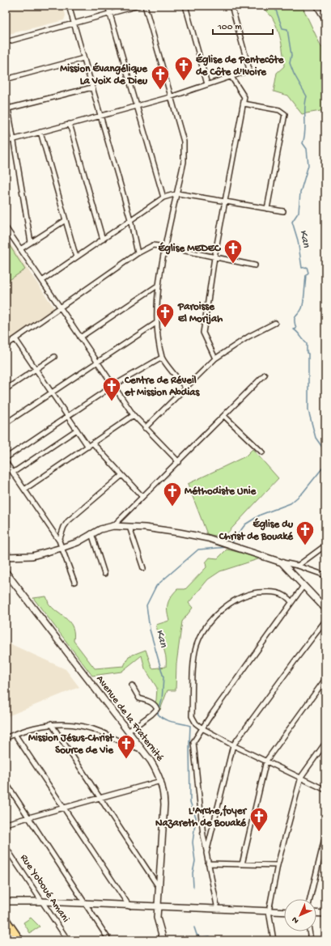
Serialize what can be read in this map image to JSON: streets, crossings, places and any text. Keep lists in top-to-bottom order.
{
  "streets": {
    "street": ["Avenue de la Fraternité", "Rue Yoboué Amani"]
  },
  "water": ["Kan"],
  "places": {
    "church": [
      "Église de Pentecôte de Côte d'Ivoire",
      "Mission Évangélique La Voix de Dieu",
      "Église MEDEC",
      "Paroisse El Morijah",
      "Centre de Réveil et Mission Abdias",
      "Méthodiste Unie",
      "Église du Christ de Bouaké",
      "Mission Jésus-Christ Source de Vie",
      "L'Arche,foyer Nazareth de Bouaké"
    ]
  },
  "scale_bar": "100 m",
  "north": "bottom left"
}
